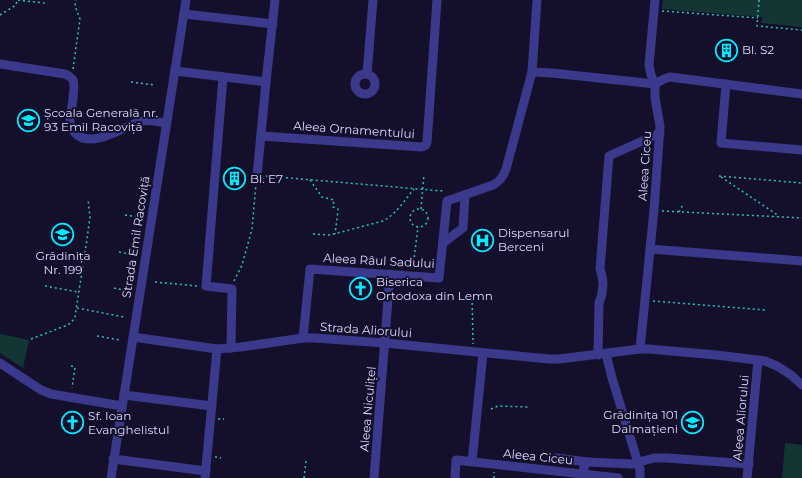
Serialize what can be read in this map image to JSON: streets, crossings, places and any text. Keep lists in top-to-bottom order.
{
  "streets": {
    "street": [
      "Aleea Ornamentului",
      "Aleea Ciceu",
      "Strada Emil Racoviță",
      "Aleea Râul Sadului",
      "Strada Aliorului",
      "Aleea Niculițel",
      "Aleea Aliorului"
    ]
  },
  "crossings": [
    ["Aleea Ciceu", "Strada Aliorului"],
    ["Aleea Ciceu", "Aleea Aliorului"],
    ["Strada Emil Racoviță", "Strada Aliorului"],
    ["Aleea Râul Sadului", "Strada Aliorului"],
    ["Aleea Râul Sadului", "Aleea Niculițel"],
    ["Strada Aliorului", "Aleea Niculițel"],
    ["Strada Aliorului", "Aleea Aliorului"]
  ],
  "places": {
    "building": ["Bl. S2", "Bl. E7"],
    "school or university": ["Școala Generală nr. 93 Emil Racoviță", "Grădinița Nr. 199", "Grădinița 101 Dalmațieni"],
    "hospital": ["Dispensarul Berceni"],
    "church": ["Biserica Ortodoxa din Lemn", "Sf. Ioan Evanghelistul"]
  }
}
